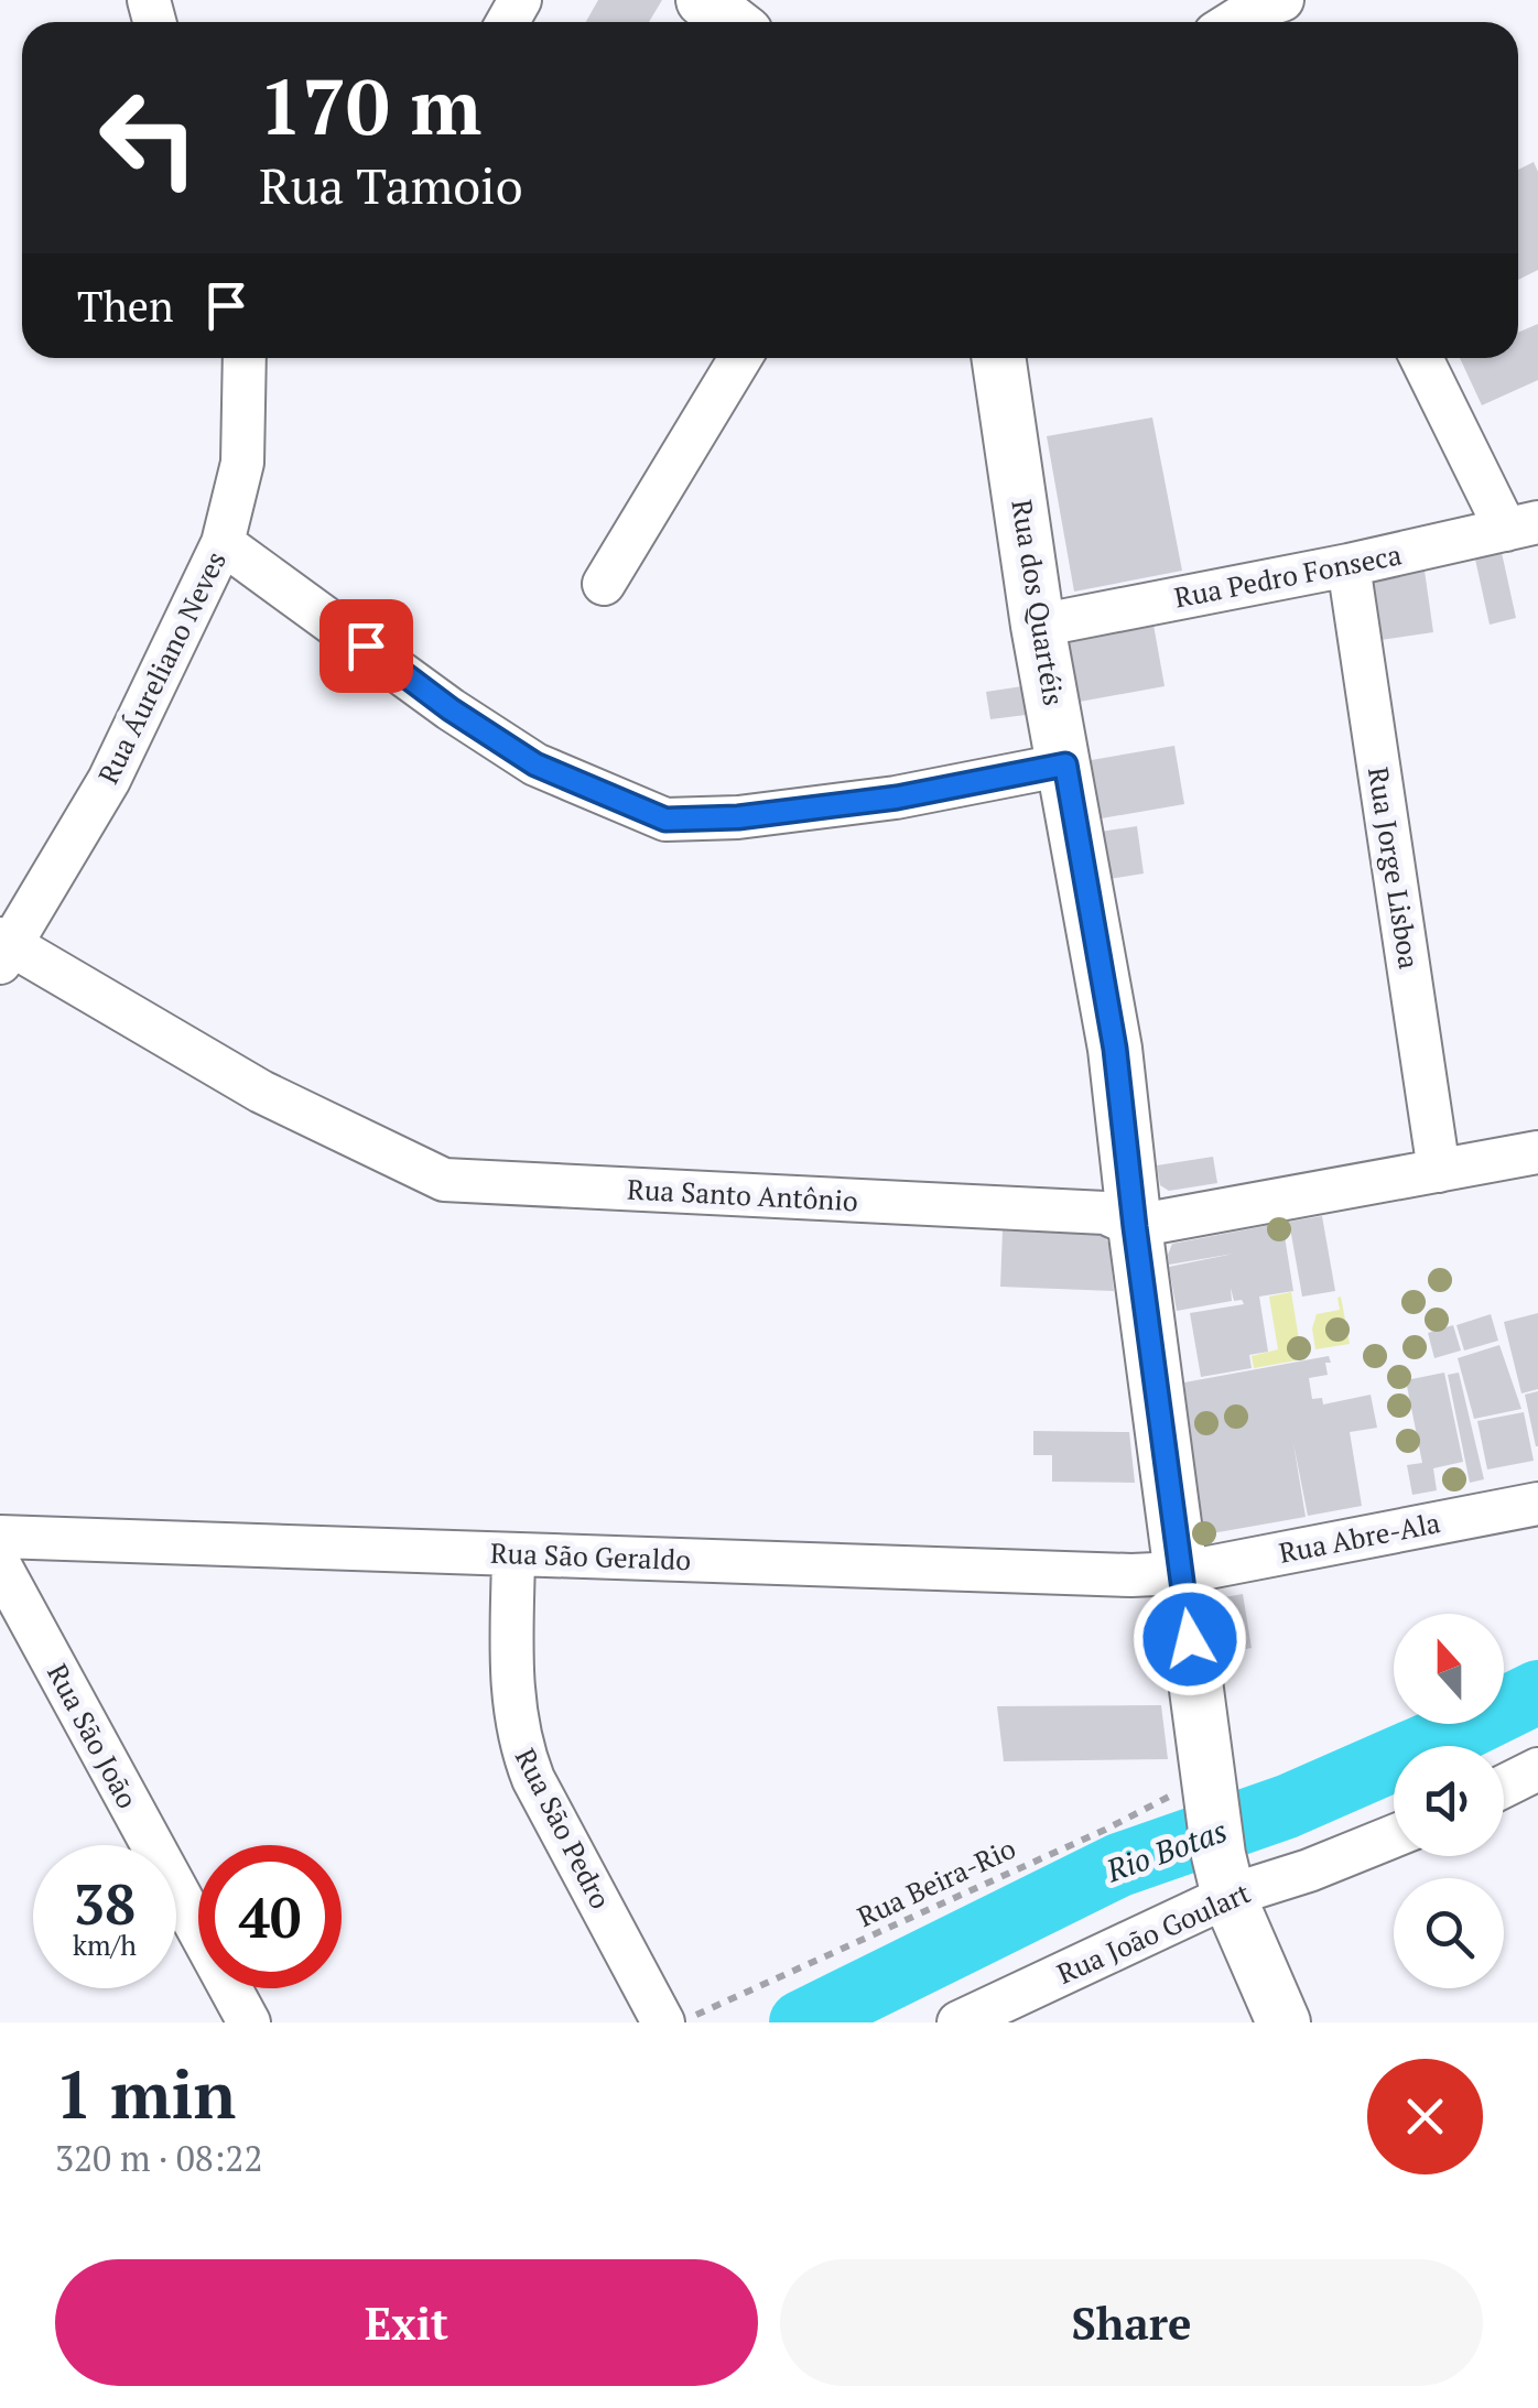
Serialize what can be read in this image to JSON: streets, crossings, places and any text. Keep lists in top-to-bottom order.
{
  "streets": {
    "street": [
      "Rua Pedro Fonseca",
      "Rua dos Quartéis",
      "Rua Áureliano Neves",
      "Rua Jorge Lisboa",
      "Rua Santo Antônio",
      "Rua Abre-Ala",
      "Rua São Geraldo",
      "Rua São João",
      "Rua São Pedro",
      "Rua João Goulart"
    ],
    "path": ["Rua Beira-Rio"]
  },
  "crossings": [
    ["Rua Pedro Fonseca", "Rua dos Quartéis"],
    ["Rua Pedro Fonseca", "Rua Jorge Lisboa"],
    ["Rua dos Quartéis", "Rua Santo Antônio"],
    ["Rua dos Quartéis", "Rua Abre-Ala"],
    ["Rua dos Quartéis", "Rua São Geraldo"],
    ["Rua dos Quartéis", "Rua Beira-Rio"],
    ["Rua dos Quartéis", "Rua João Goulart"],
    ["Rua Áureliano Neves", "Rua Santo Antônio"],
    ["Rua Jorge Lisboa", "Rua Santo Antônio"],
    ["Rua Abre-Ala", "Rua São Geraldo"],
    ["Rua São Geraldo", "Rua São Pedro"]
  ],
  "water": ["Rio Botas"],
  "north": "top",
  "page": {
    "turn": ["170 m", "Rua Tamoio"],
    "then": "Then",
    "speed": "38 km/h",
    "limit": "40",
    "heading": ["1 min", "320 m · 08:22"],
    "buttons": ["Exit", "Share"]
  }
}
